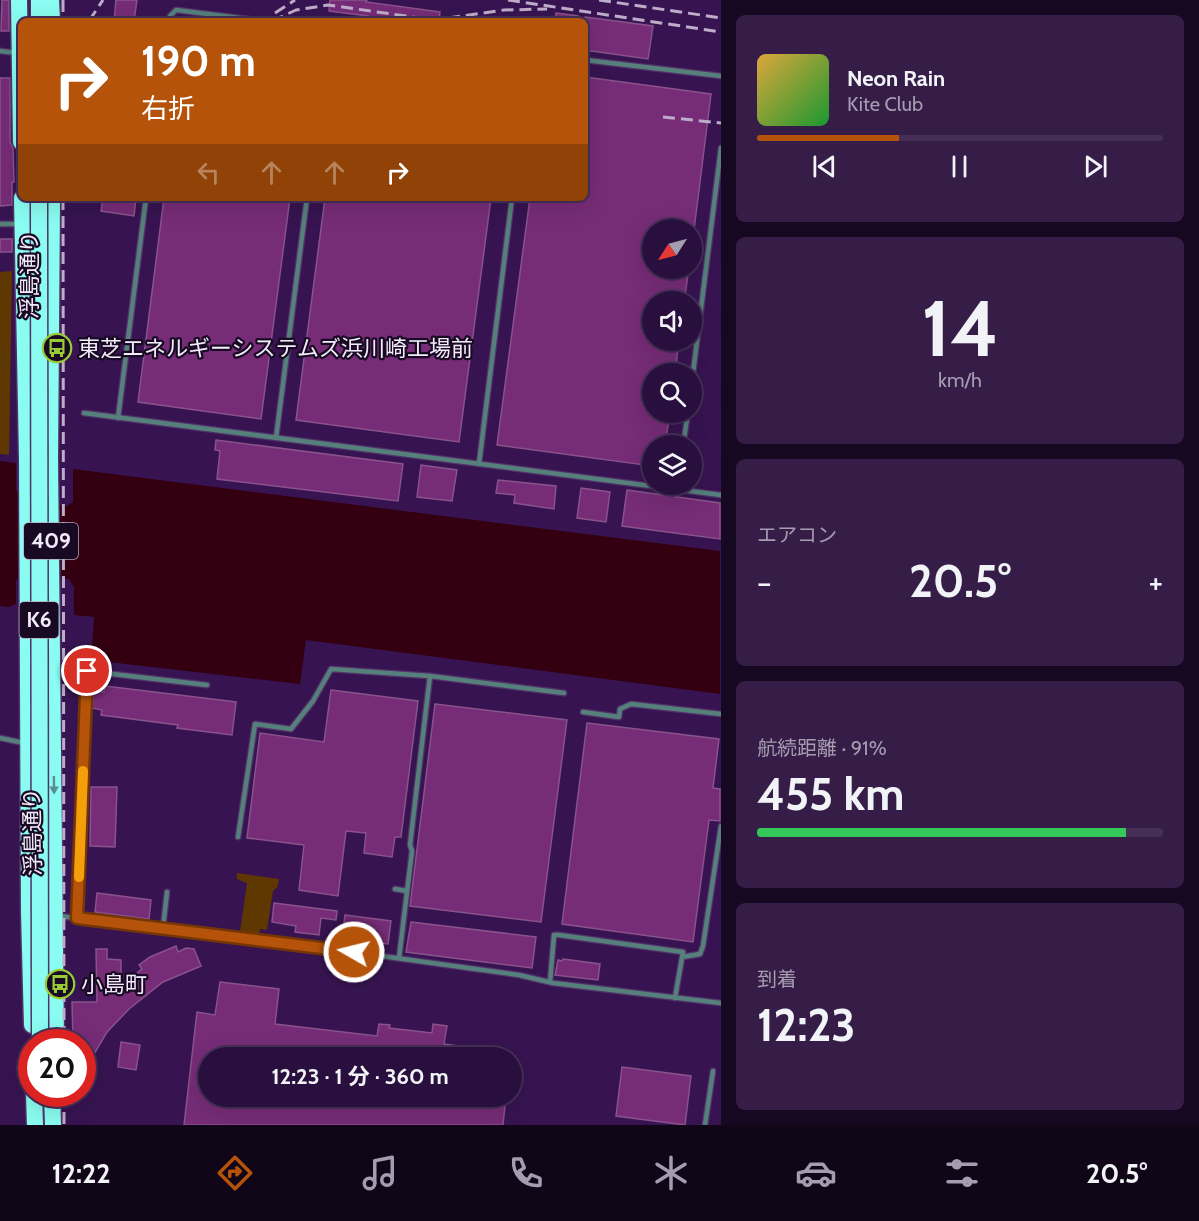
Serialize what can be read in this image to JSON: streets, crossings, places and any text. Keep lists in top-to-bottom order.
{
  "streets": {
    "highway": ["浮島通り", "409", "K6"]
  },
  "places": {
    "bus stop": ["東芝エネルギーシステムズ浜川崎工場前", "小島町"]
  },
  "north": "bottom left",
  "page": {
    "turn": ["190 m", "右折"],
    "song": ["Neon Rain", "Kite Club"],
    "tile": [
      ["14", "km/h"],
      "エアコン",
      ["航続距離 · 91%", "455 km"],
      ["到着", "12:23"]
    ],
    "heat": ["−", "20.5°", "+"],
    "limit": "20",
    "trip": "12:23 · 1 分 · 360 m",
    "tabs": ["12:22", "20.5°"]
  }
}
